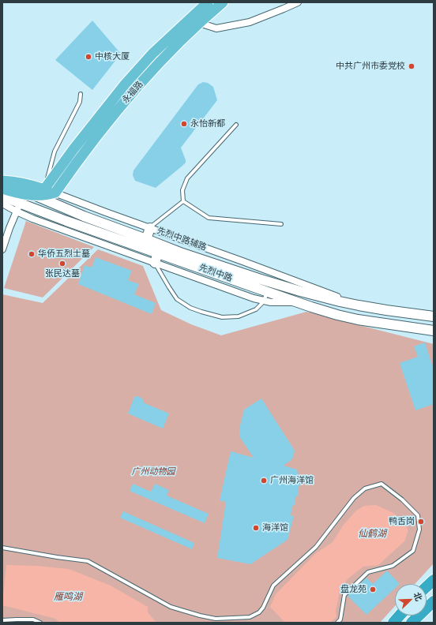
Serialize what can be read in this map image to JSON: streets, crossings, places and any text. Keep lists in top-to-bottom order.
{
  "streets": {
    "main road": ["永福路", "先烈中路辅路", "先烈中路"]
  },
  "crossings": [
    ["永福路", "先烈中路辅路"],
    ["永福路", "先烈中路"],
    ["先烈中路辅路", "先烈中路"]
  ],
  "water": ["仙鹤湖", "雁鸣湖"],
  "parks": ["广州动物园"],
  "places": [
    "中核大厦",
    "中共广州市委党校",
    "永怡新都",
    "华侨五烈士墓",
    "张民达墓",
    "广州海洋馆",
    "鸭舌岗",
    "海洋馆",
    "盘龙苑"
  ],
  "north": "top right"
}
